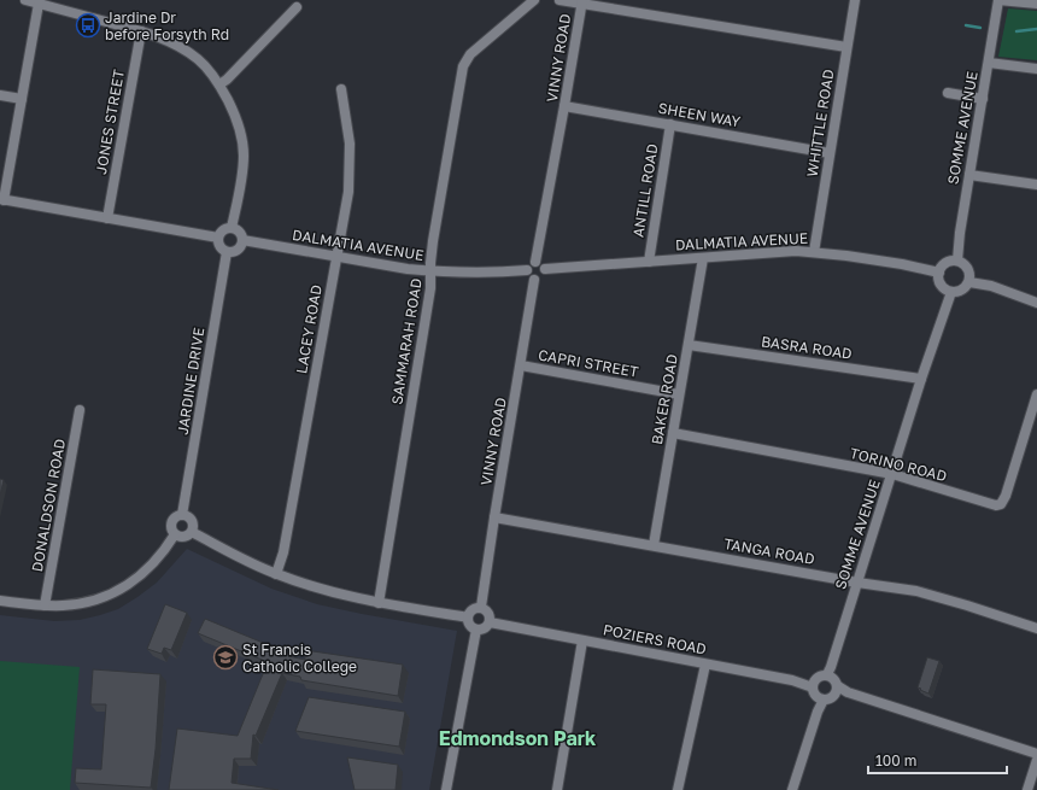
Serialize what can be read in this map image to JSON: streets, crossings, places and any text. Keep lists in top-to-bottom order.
{
  "streets": {
    "street": [
      "VINNY ROAD",
      "SHEEN WAY",
      "JONES STREET",
      "WHITTLE ROAD",
      "SOMME AVENUE",
      "ANTILL ROAD",
      "DALMATIA AVENUE",
      "LACEY ROAD",
      "SAMMARAH ROAD",
      "BASRA ROAD",
      "CAPRI STREET",
      "JARDINE DRIVE",
      "BAKER ROAD",
      "TORINO ROAD",
      "DONALDSON ROAD",
      "TANGA ROAD",
      "POZIERS ROAD"
    ]
  },
  "crossings": [
    ["VINNY ROAD", "SHEEN WAY"],
    ["VINNY ROAD", "DALMATIA AVENUE"],
    ["VINNY ROAD", "CAPRI STREET"],
    ["VINNY ROAD", "TANGA ROAD"],
    ["VINNY ROAD", "POZIERS ROAD"],
    ["SHEEN WAY", "WHITTLE ROAD"],
    ["SHEEN WAY", "ANTILL ROAD"],
    ["WHITTLE ROAD", "DALMATIA AVENUE"],
    ["SOMME AVENUE", "DALMATIA AVENUE"],
    ["SOMME AVENUE", "BASRA ROAD"],
    ["SOMME AVENUE", "TORINO ROAD"],
    ["SOMME AVENUE", "TANGA ROAD"],
    ["SOMME AVENUE", "POZIERS ROAD"],
    ["ANTILL ROAD", "DALMATIA AVENUE"],
    ["DALMATIA AVENUE", "LACEY ROAD"],
    ["DALMATIA AVENUE", "SAMMARAH ROAD"],
    ["DALMATIA AVENUE", "JARDINE DRIVE"],
    ["DALMATIA AVENUE", "BAKER ROAD"],
    ["BASRA ROAD", "BAKER ROAD"],
    ["CAPRI STREET", "BAKER ROAD"],
    ["BAKER ROAD", "TORINO ROAD"],
    ["BAKER ROAD", "TANGA ROAD"]
  ],
  "districts": ["Edmondson Park"],
  "places": {
    "bus stop": ["Jardine Dr before Forsyth Rd"],
    "school or university": ["St Francis Catholic College"]
  },
  "scale_bar": "100 m"
}
